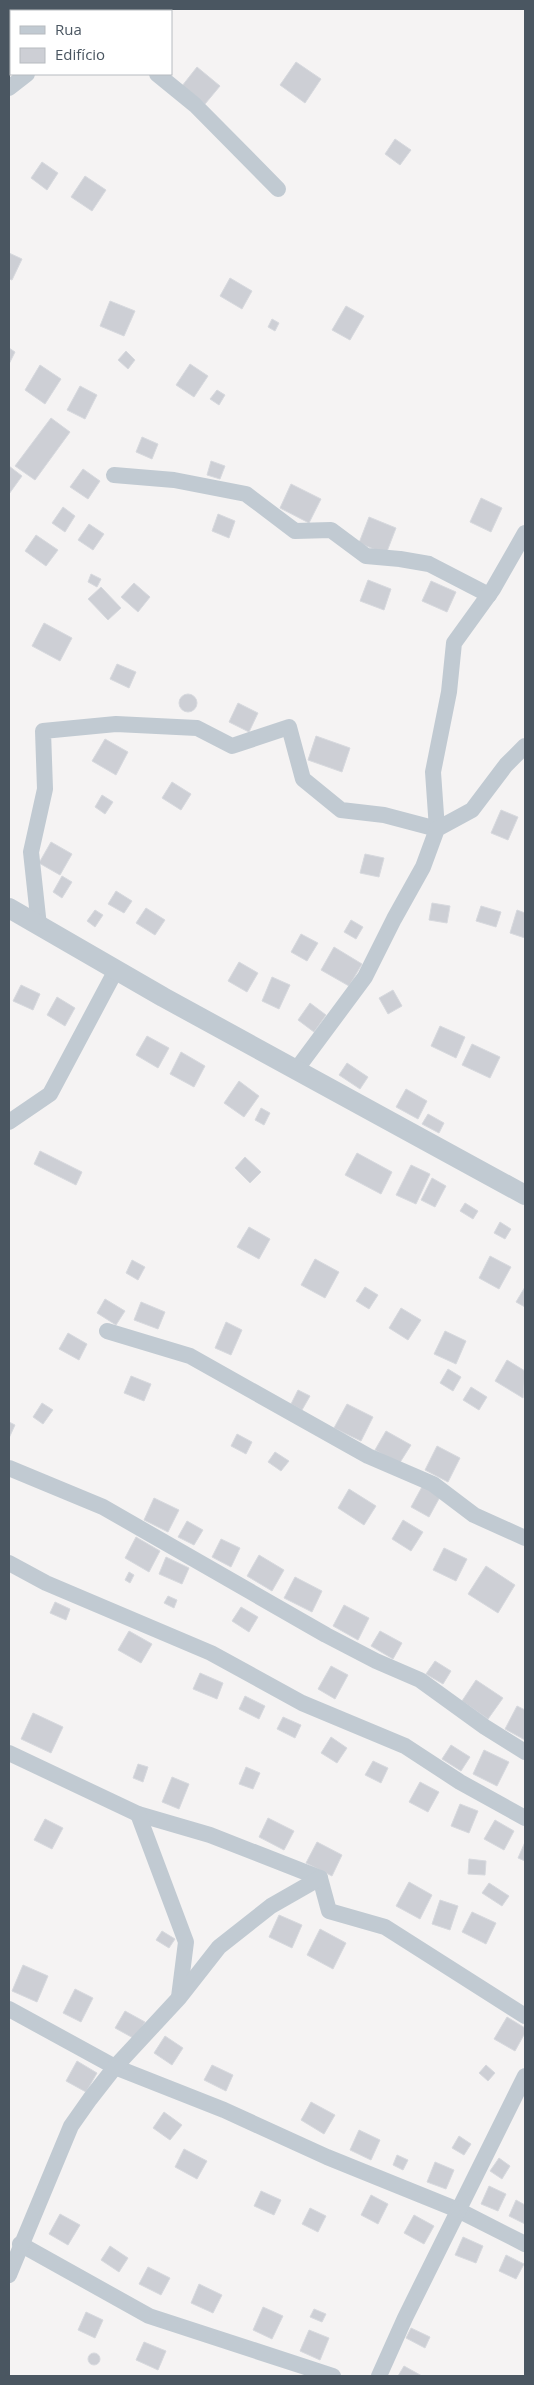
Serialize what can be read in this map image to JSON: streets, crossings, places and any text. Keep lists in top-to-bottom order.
{
  "legend": ["Rua", "Edifício"]
}
